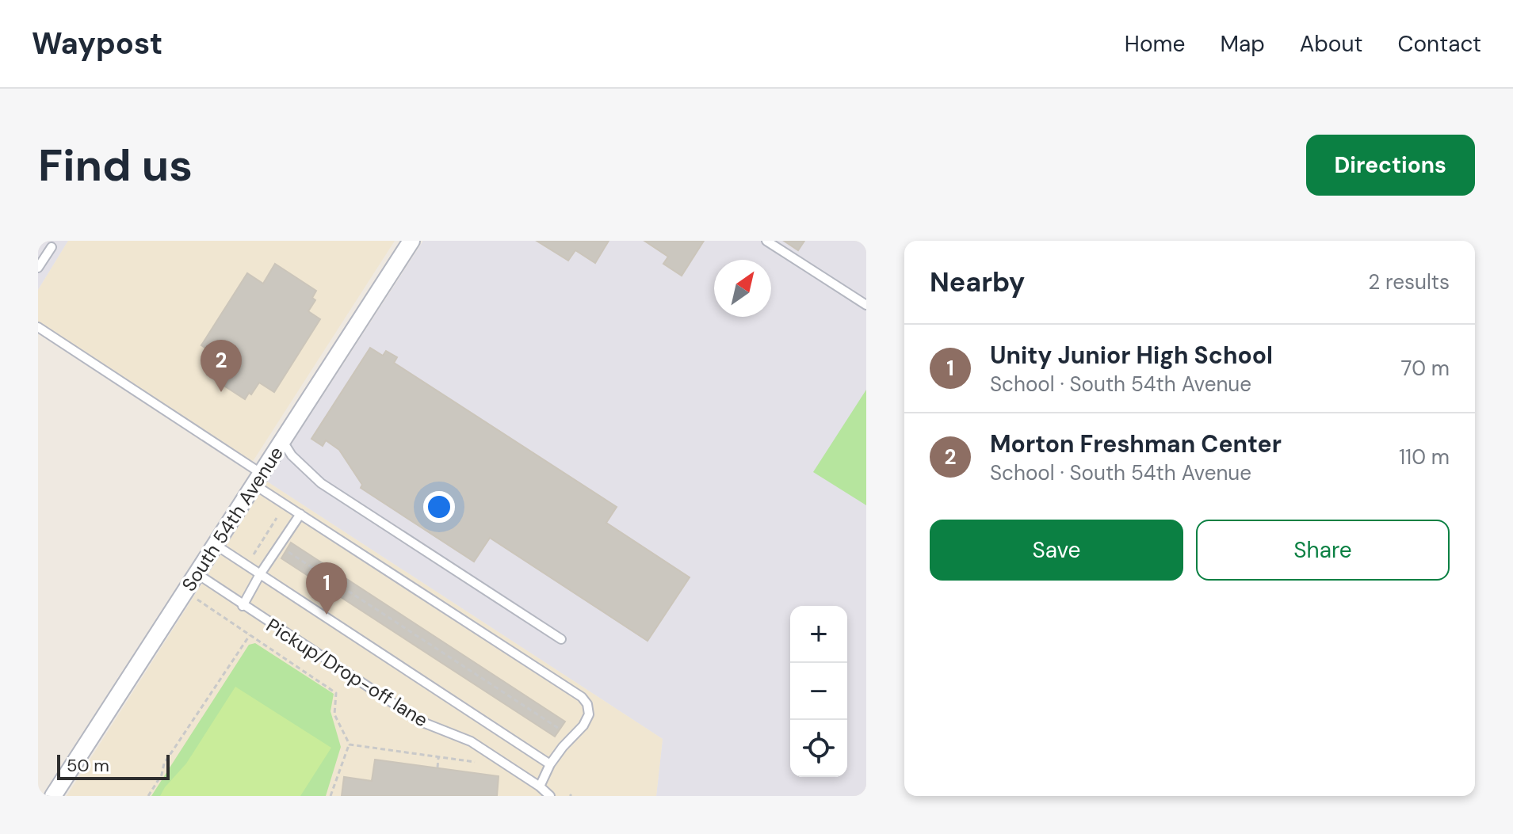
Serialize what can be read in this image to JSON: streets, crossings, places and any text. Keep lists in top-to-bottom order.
{
  "streets": {
    "street": ["South 54th Avenue"],
    "lane": ["Pickup/Drop-off lane"]
  },
  "crossings": [
    ["South 54th Avenue", "Pickup/Drop-off lane"]
  ],
  "scale_bar": "50 m",
  "north": "top right",
  "page": {
    "header": "Waypost",
    "nav": [
      "Home",
      "Map",
      "About",
      "Contact"
    ],
    "buttons": [
      "Directions",
      ["Save", "Share"]
    ],
    "title": "Find us",
    "heading": ["Nearby", "2 results"],
    "list": [
      {
        "mark": "1",
        "name": "Unity Junior High School",
        "note": "School · South 54th Avenue",
        "value": "70 m"
      },
      {
        "mark": "2",
        "name": "Morton Freshman Center",
        "note": "School · South 54th Avenue",
        "value": "110 m"
      }
    ],
    "pins": ["2", "1"],
    "map_buttons": ["+", "−"],
    "scale": "50 m"
  }
}
